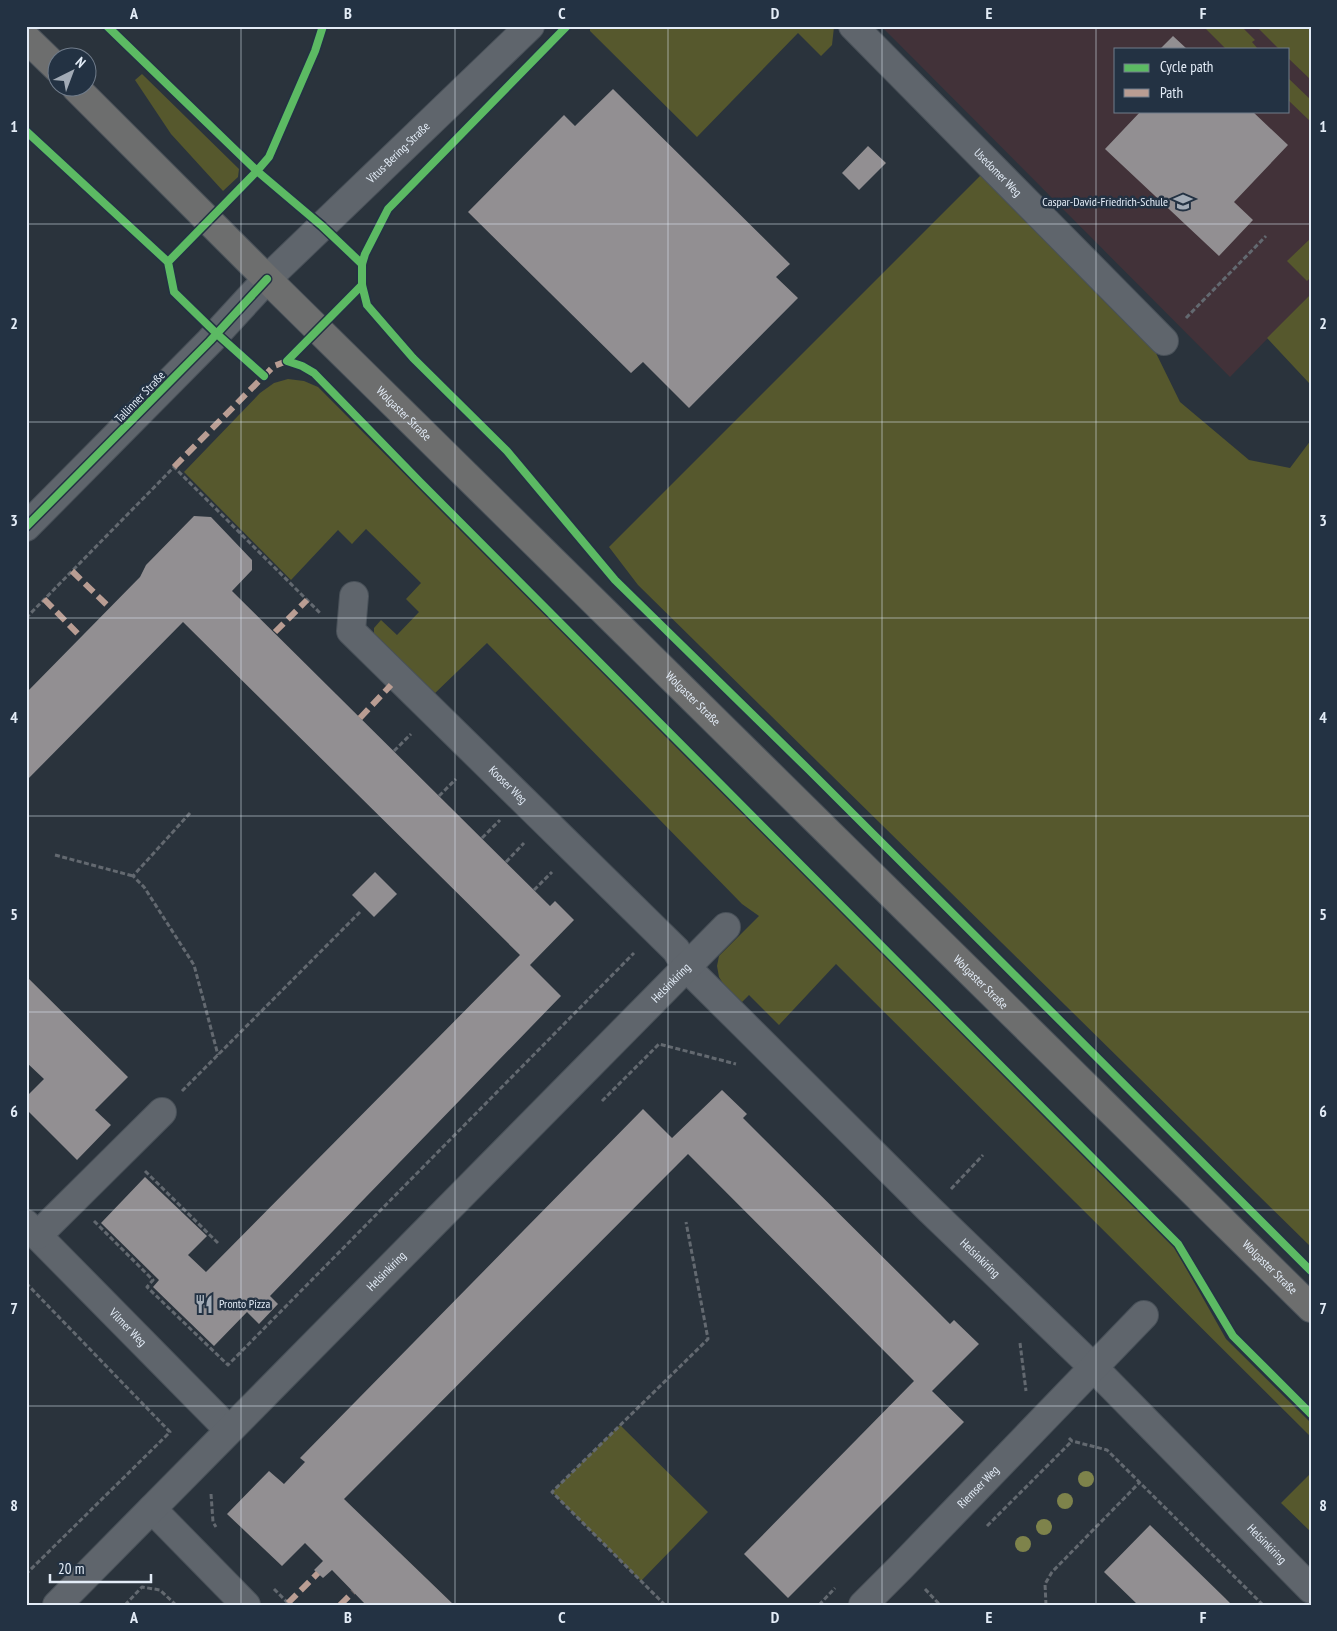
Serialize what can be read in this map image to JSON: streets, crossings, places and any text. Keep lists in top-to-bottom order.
{
  "streets": {
    "main road": ["Wolgaster Straße"],
    "street": [
      "Vitus-Bering-Straße",
      "Usedomer Weg",
      "Tallinner Straße",
      "Kooser Weg",
      "Helsinkiring",
      "Vilmer Weg",
      "Riemser Weg"
    ]
  },
  "crossings": [
    ["Vitus-Bering-Straße", "Tallinner Straße"],
    ["Vitus-Bering-Straße", "Wolgaster Straße"],
    ["Tallinner Straße", "Wolgaster Straße"],
    ["Kooser Weg", "Helsinkiring"],
    ["Helsinkiring", "Vilmer Weg"],
    ["Helsinkiring", "Riemser Weg"]
  ],
  "places": {
    "school or university": ["Caspar-David-Friedrich-Schule"],
    "restaurant": ["Pronto Pizza"]
  },
  "legend": ["Cycle path", "Path"],
  "scale_bar": "20 m",
  "north": "top right",
  "grid": {
    "columns": [
      "A",
      "B",
      "C",
      "D",
      "E",
      "F"
    ],
    "rows": [
      "1",
      "2",
      "3",
      "4",
      "5",
      "6",
      "7",
      "8"
    ]
  }
}
